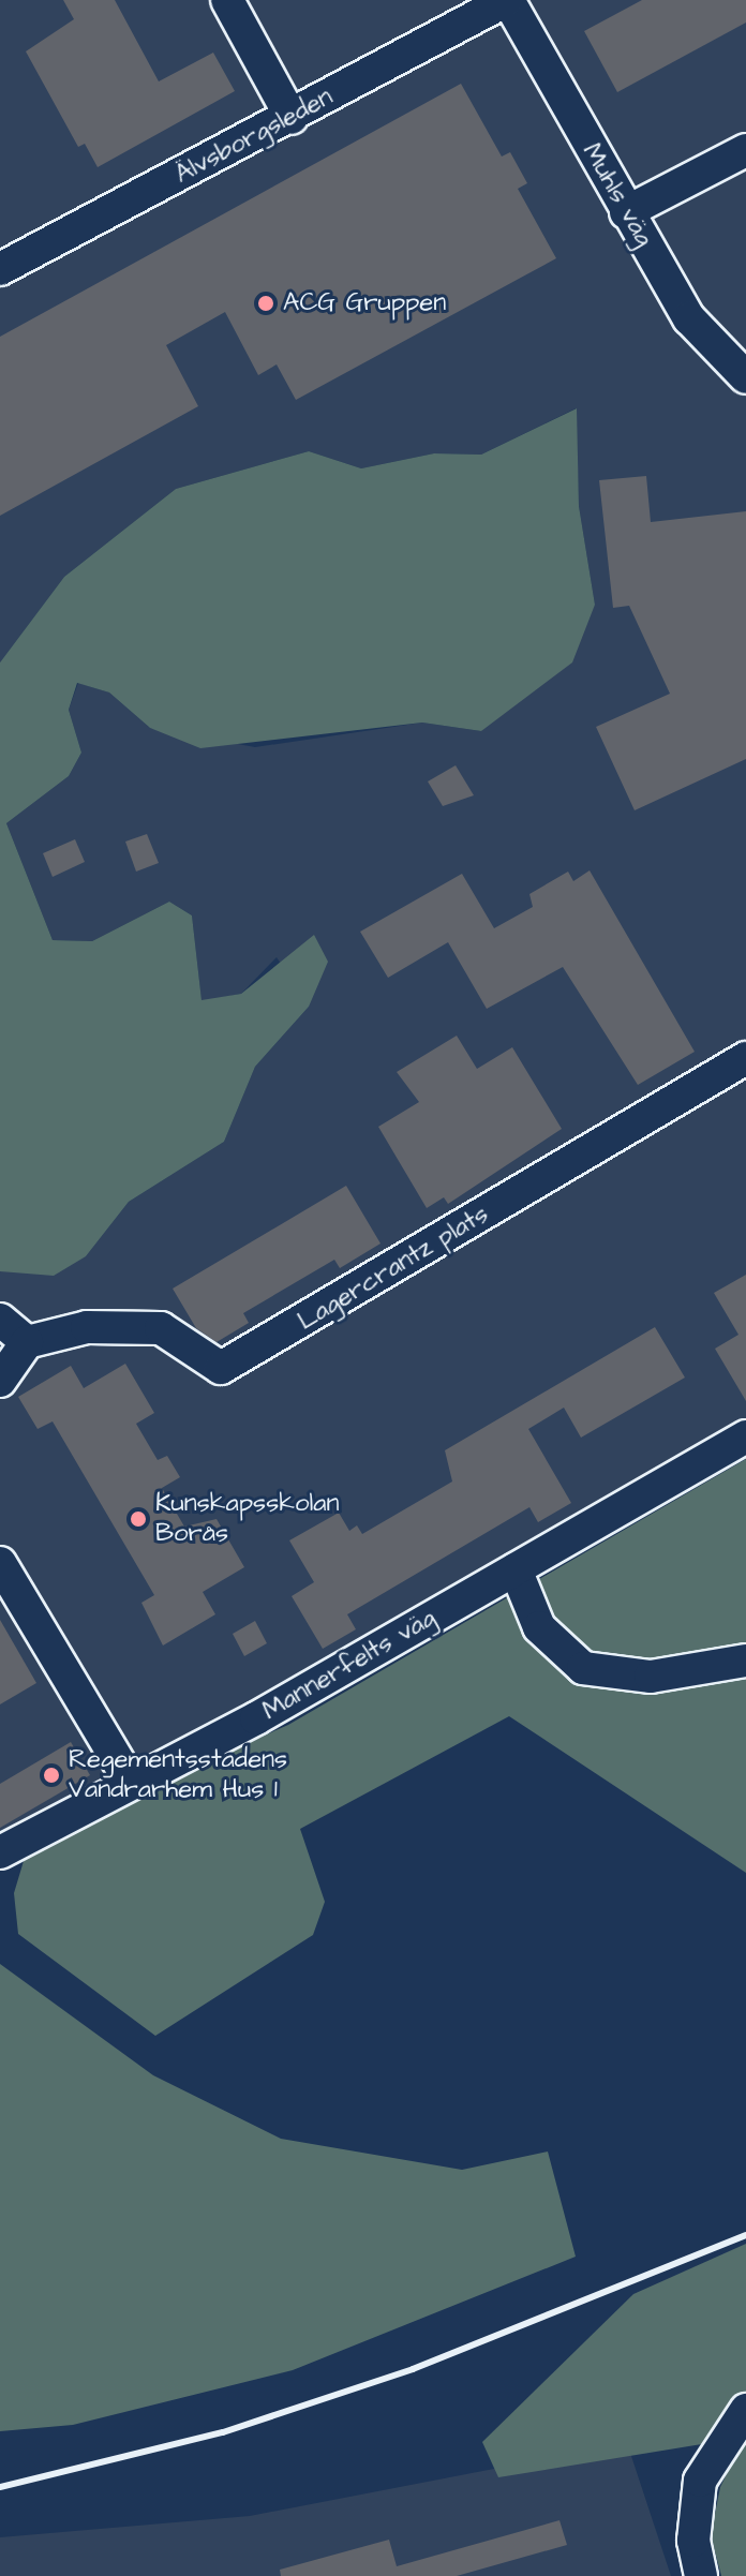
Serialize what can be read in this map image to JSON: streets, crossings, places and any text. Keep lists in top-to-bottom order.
{
  "streets": {
    "street": [
      "Älvsborgsleden",
      "Muhls väg",
      "Lagercrantz plats",
      "Mannerfelts väg"
    ]
  },
  "crossings": [
    ["Älvsborgsleden", "Muhls väg"]
  ],
  "places": ["ACG Gruppen", "Kunskapsskolan Borås", "Regementsstadens Vandrarhem Hus 1"]
}
